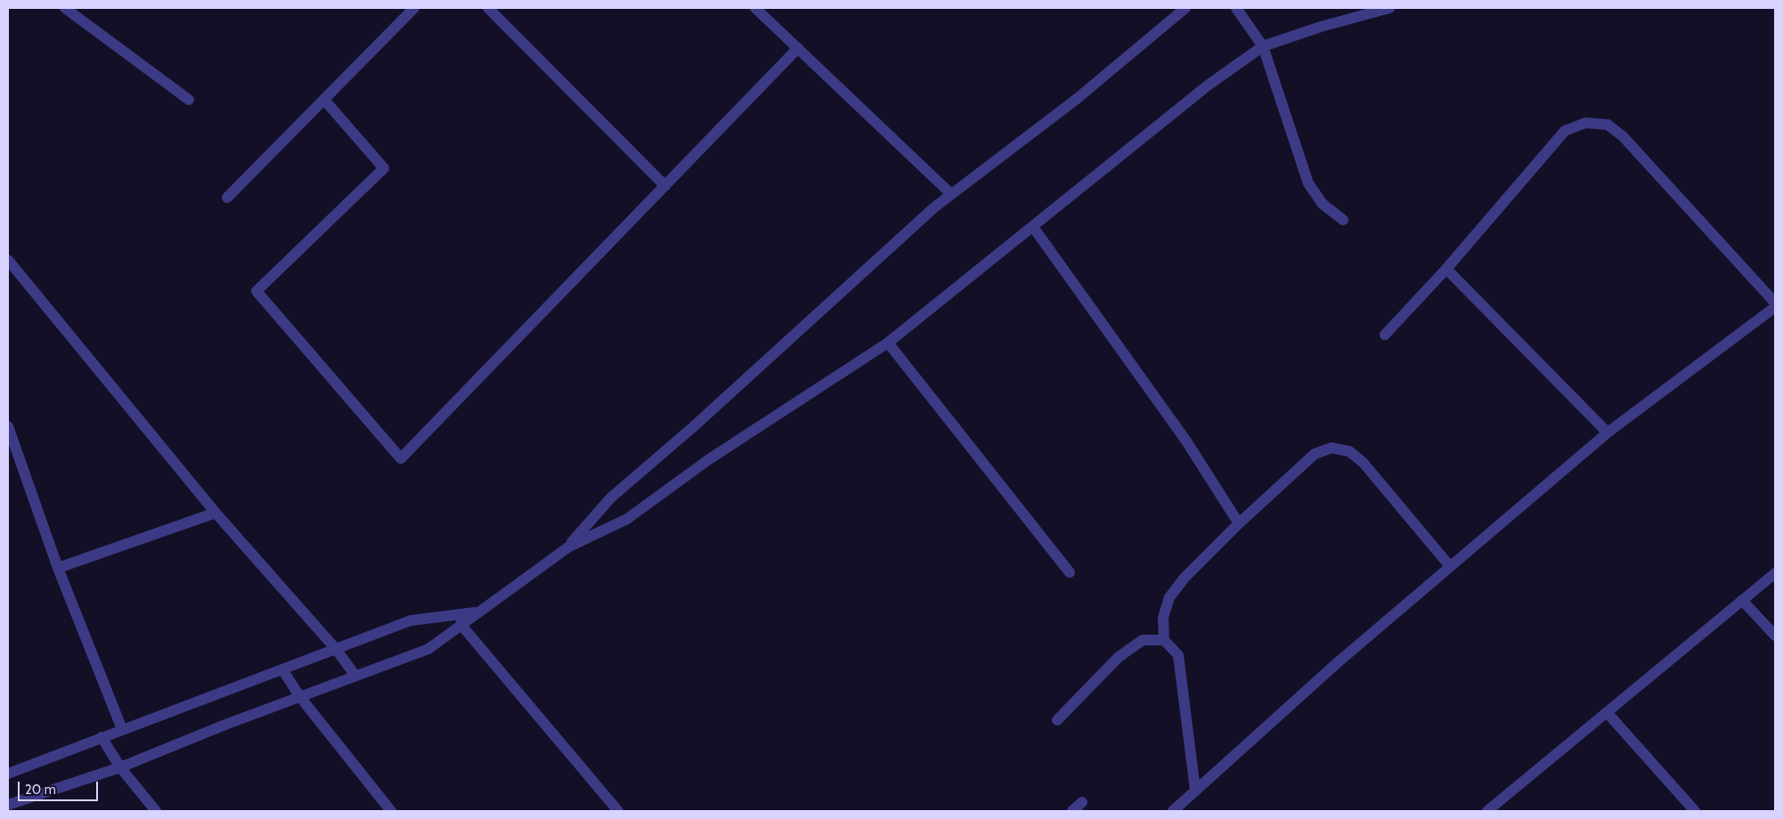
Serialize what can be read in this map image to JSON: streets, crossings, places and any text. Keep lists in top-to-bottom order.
{
  "scale_bar": "20 m"
}
